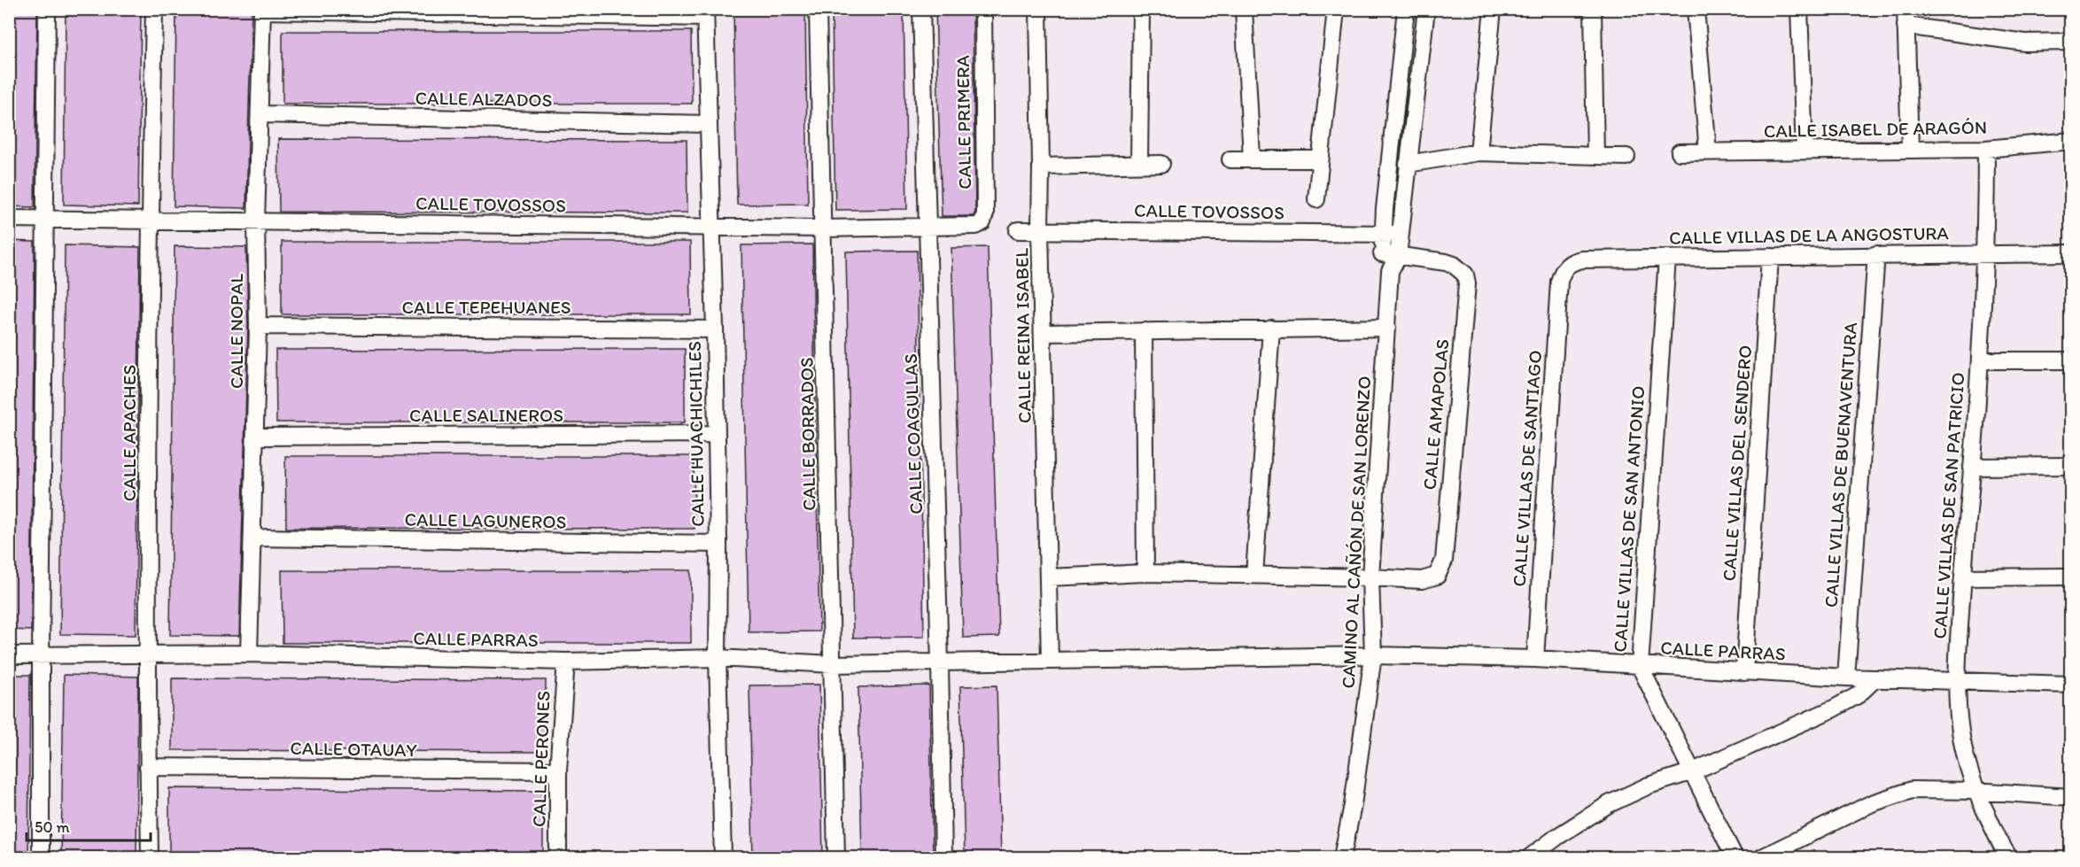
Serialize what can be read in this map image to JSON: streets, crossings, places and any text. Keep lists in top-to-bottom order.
{
  "streets": {
    "street": [
      "CALLE ALZADOS",
      "CALLE PRIMERA",
      "CALLE ISABEL DE ARAGÓN",
      "CALLE TOVOSSOS",
      "CALLE VILLAS DE LA ANGOSTURA",
      "CALLE TEPEHUANES",
      "CALLE NOPAL",
      "CALLE REINA ISABEL",
      "CALLE AMAPOLAS",
      "CALLE SALINEROS",
      "CALLE APACHES",
      "CALLE HUACHICHILES",
      "CALLE BORRADOS",
      "CALLE COAGULLAS",
      "CALLE VILLAS DEL SENDERO",
      "CALLE VILLAS DE BUENAVENTURA",
      "CALLE VILLAS DE SANTIAGO",
      "CALLE VILLAS DE SAN PATRICIO",
      "CALLE VILLAS DE SAN ANTONIO",
      "CALLE LAGUNEROS",
      "CAMINO AL CAÑÓN DE SAN LORENZO",
      "CALLE PARRAS",
      "CALLE OTAUAY",
      "CALLE PERONES"
    ]
  },
  "crossings": [
    ["CALLE ALZADOS", "CALLE NOPAL"],
    ["CALLE ALZADOS", "CALLE HUACHICHILES"],
    ["CALLE PRIMERA", "CALLE TOVOSSOS"],
    ["CALLE ISABEL DE ARAGÓN", "CALLE VILLAS DE SAN PATRICIO"],
    ["CALLE TOVOSSOS", "CALLE NOPAL"],
    ["CALLE TOVOSSOS", "CALLE REINA ISABEL"],
    ["CALLE TOVOSSOS", "CALLE APACHES"],
    ["CALLE TOVOSSOS", "CALLE HUACHICHILES"],
    ["CALLE TOVOSSOS", "CALLE BORRADOS"],
    ["CALLE TOVOSSOS", "CALLE COAGULLAS"],
    ["CALLE TOVOSSOS", "CAMINO AL CAÑÓN DE SAN LORENZO"],
    ["CALLE VILLAS DE LA ANGOSTURA", "CALLE VILLAS DEL SENDERO"],
    ["CALLE VILLAS DE LA ANGOSTURA", "CALLE VILLAS DE BUENAVENTURA"],
    ["CALLE VILLAS DE LA ANGOSTURA", "CALLE VILLAS DE SANTIAGO"],
    ["CALLE VILLAS DE LA ANGOSTURA", "CALLE VILLAS DE SAN PATRICIO"],
    ["CALLE VILLAS DE LA ANGOSTURA", "CALLE VILLAS DE SAN ANTONIO"],
    ["CALLE TEPEHUANES", "CALLE NOPAL"],
    ["CALLE TEPEHUANES", "CALLE HUACHICHILES"],
    ["CALLE NOPAL", "CALLE SALINEROS"],
    ["CALLE NOPAL", "CALLE LAGUNEROS"],
    ["CALLE NOPAL", "CALLE PARRAS"],
    ["CALLE REINA ISABEL", "CALLE PARRAS"],
    ["CALLE AMAPOLAS", "CAMINO AL CAÑÓN DE SAN LORENZO"],
    ["CALLE SALINEROS", "CALLE HUACHICHILES"],
    ["CALLE APACHES", "CALLE PARRAS"],
    ["CALLE APACHES", "CALLE OTAUAY"],
    ["CALLE HUACHICHILES", "CALLE LAGUNEROS"],
    ["CALLE HUACHICHILES", "CALLE PARRAS"],
    ["CALLE BORRADOS", "CALLE PARRAS"],
    ["CALLE COAGULLAS", "CALLE PARRAS"],
    ["CALLE VILLAS DEL SENDERO", "CALLE PARRAS"],
    ["CALLE VILLAS DE BUENAVENTURA", "CALLE PARRAS"],
    ["CALLE VILLAS DE SANTIAGO", "CALLE PARRAS"],
    ["CALLE VILLAS DE SAN PATRICIO", "CALLE PARRAS"],
    ["CALLE VILLAS DE SAN ANTONIO", "CALLE PARRAS"],
    ["CAMINO AL CAÑÓN DE SAN LORENZO", "CALLE PARRAS"],
    ["CALLE PARRAS", "CALLE PERONES"],
    ["CALLE OTAUAY", "CALLE PERONES"]
  ],
  "scale_bar": "50 m"
}
